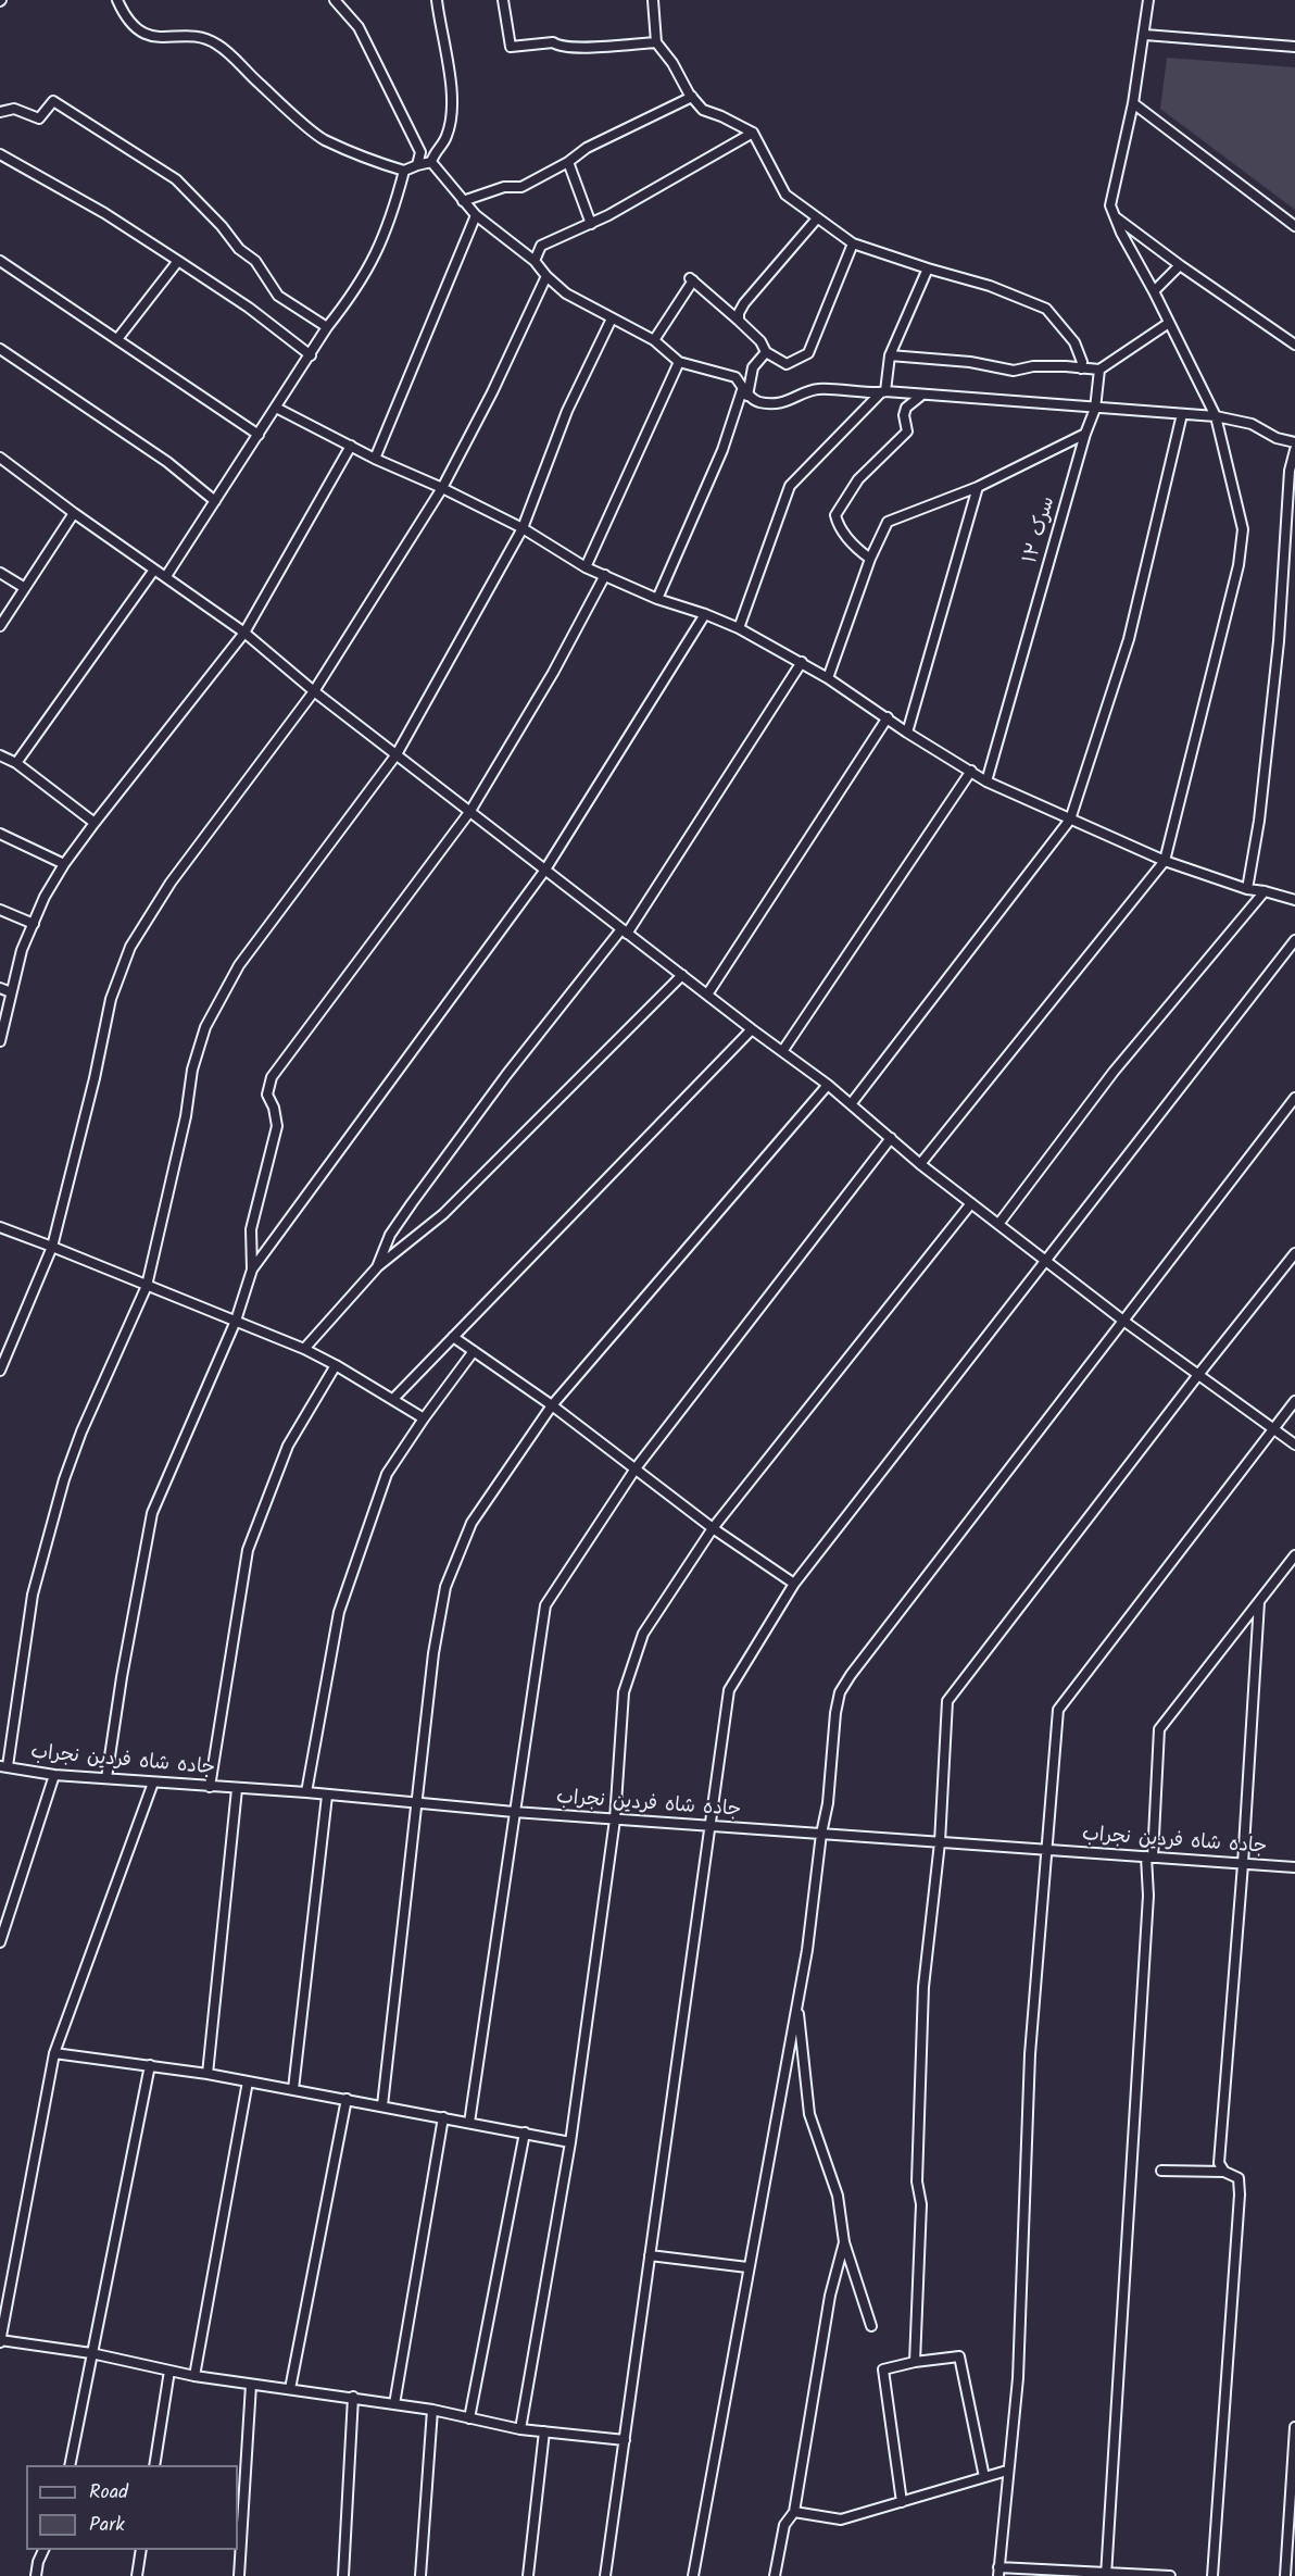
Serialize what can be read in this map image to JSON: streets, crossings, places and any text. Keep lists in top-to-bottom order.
{
  "streets": {
    "street": ["سرک ۱۲", "جاده شاه فردین نجراب"]
  },
  "legend": ["Road", "Park"]
}
